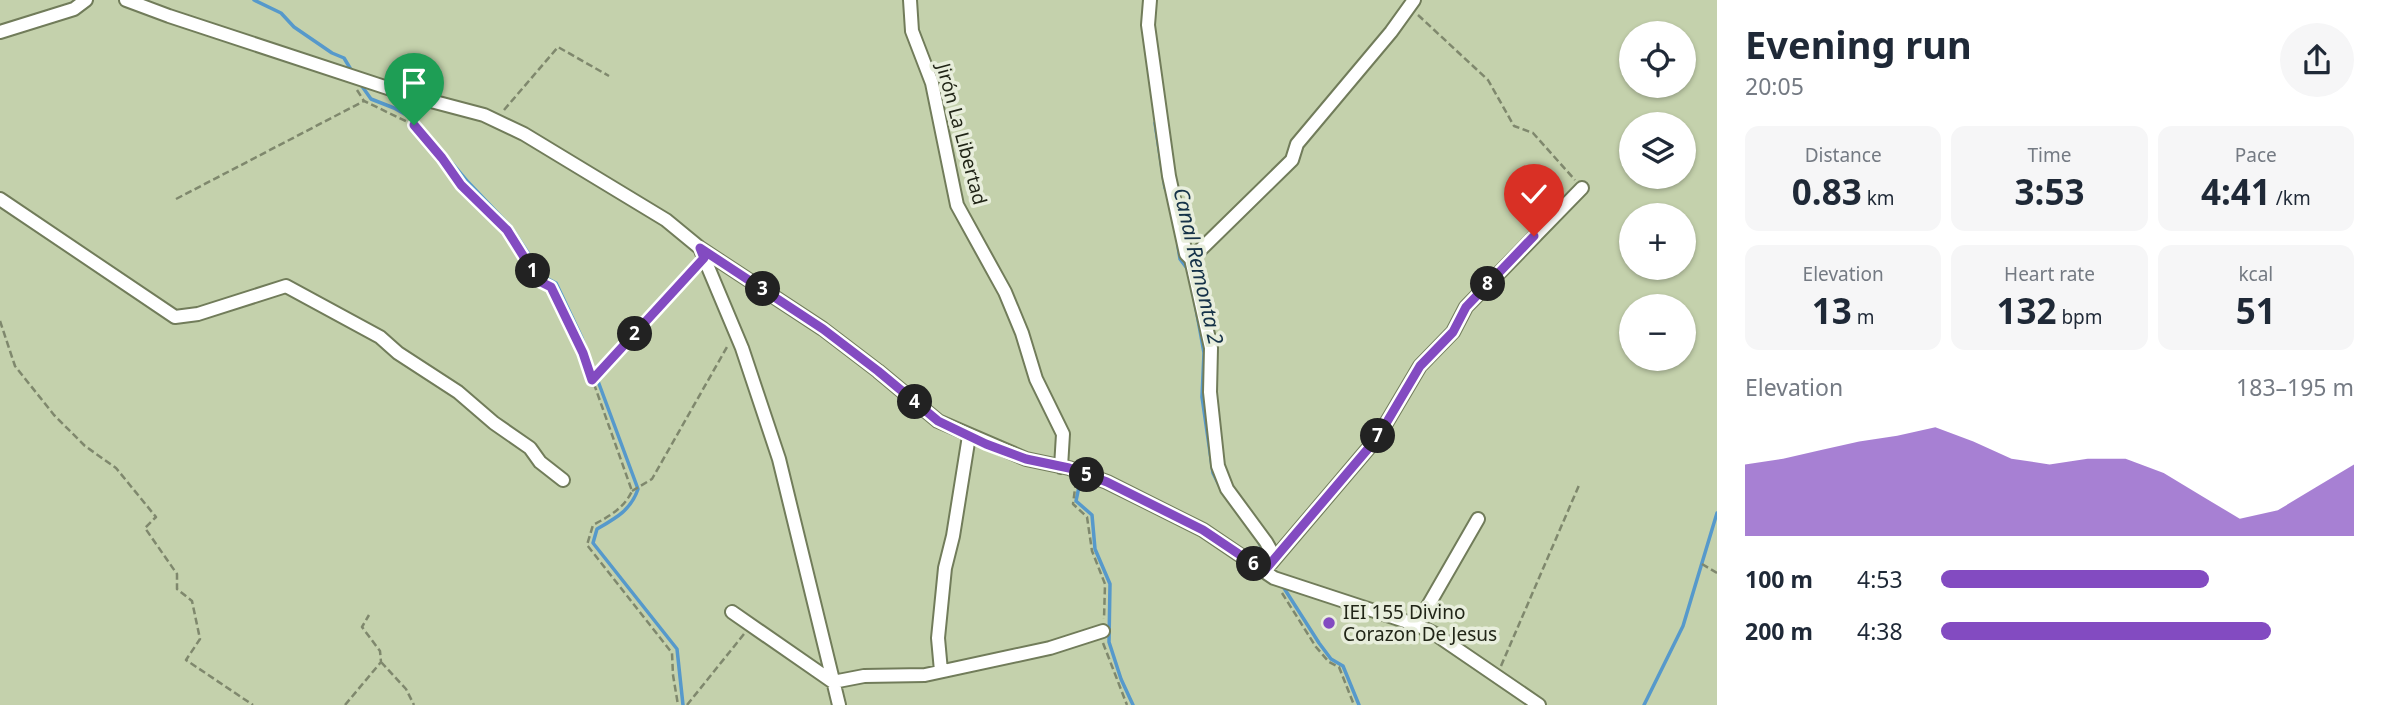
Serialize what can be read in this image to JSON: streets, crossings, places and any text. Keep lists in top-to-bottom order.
{
  "streets": {
    "street": ["Jirón La Libertad"]
  },
  "water": ["Canal Remonta 2"],
  "places": ["IEI 155 Divino Corazon De Jesus"],
  "page": {
    "heading": ["Evening run", "20:05"],
    "map_buttons": ["+", "−"],
    "stats": [
      ["Distance", "0.83 km"],
      ["Time", "3:53"],
      ["Pace", "4:41 /km"],
      ["Elevation", "13 m"],
      ["Heart rate", "132 bpm"],
      ["kcal", "51"]
    ],
    "pins": [
      "1",
      "8",
      "3",
      "2",
      "4",
      "7",
      "5",
      "6"
    ],
    "chart": ["Elevation", "183–195 m"],
    "list": [
      {
        "name": "100 m",
        "note": "4:53"
      },
      {
        "name": "200 m",
        "note": "4:38"
      }
    ]
  }
}
